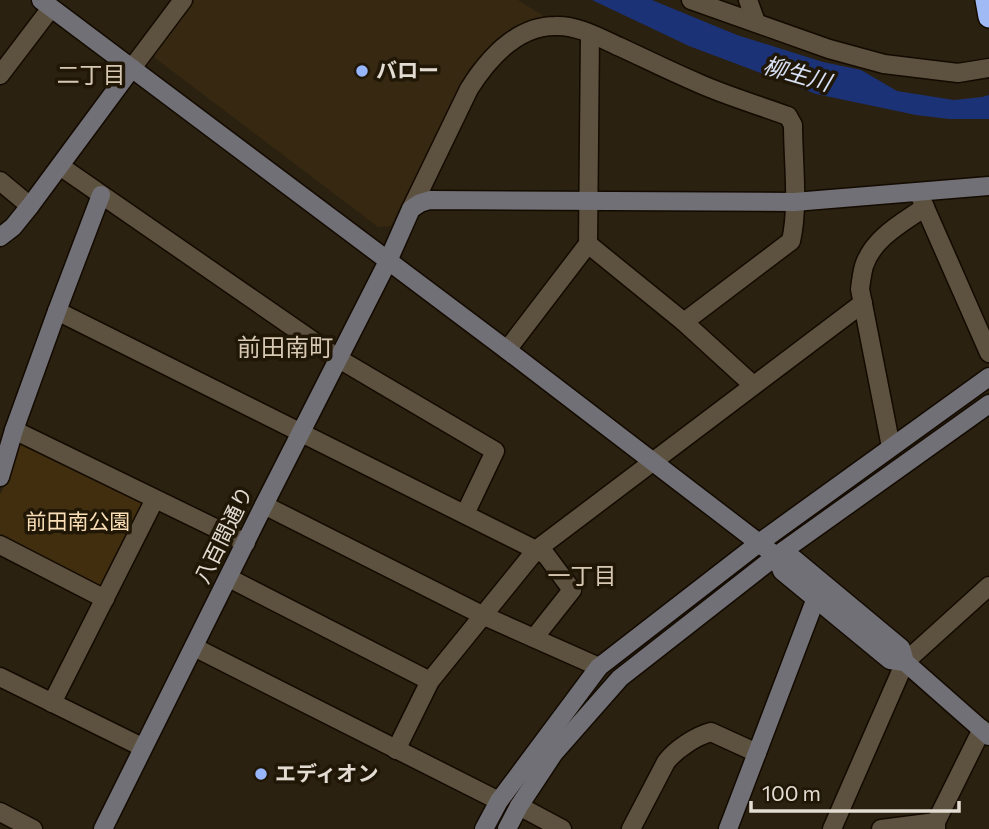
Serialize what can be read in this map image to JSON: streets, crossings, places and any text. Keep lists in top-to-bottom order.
{
  "streets": {
    "street": ["八百間通り"]
  },
  "districts": ["二丁目", "前田南町", "一丁目"],
  "water": ["柳生川"],
  "parks": ["前田南公園"],
  "places": ["バロー", "エディオン"],
  "scale_bar": "100 m"
}
